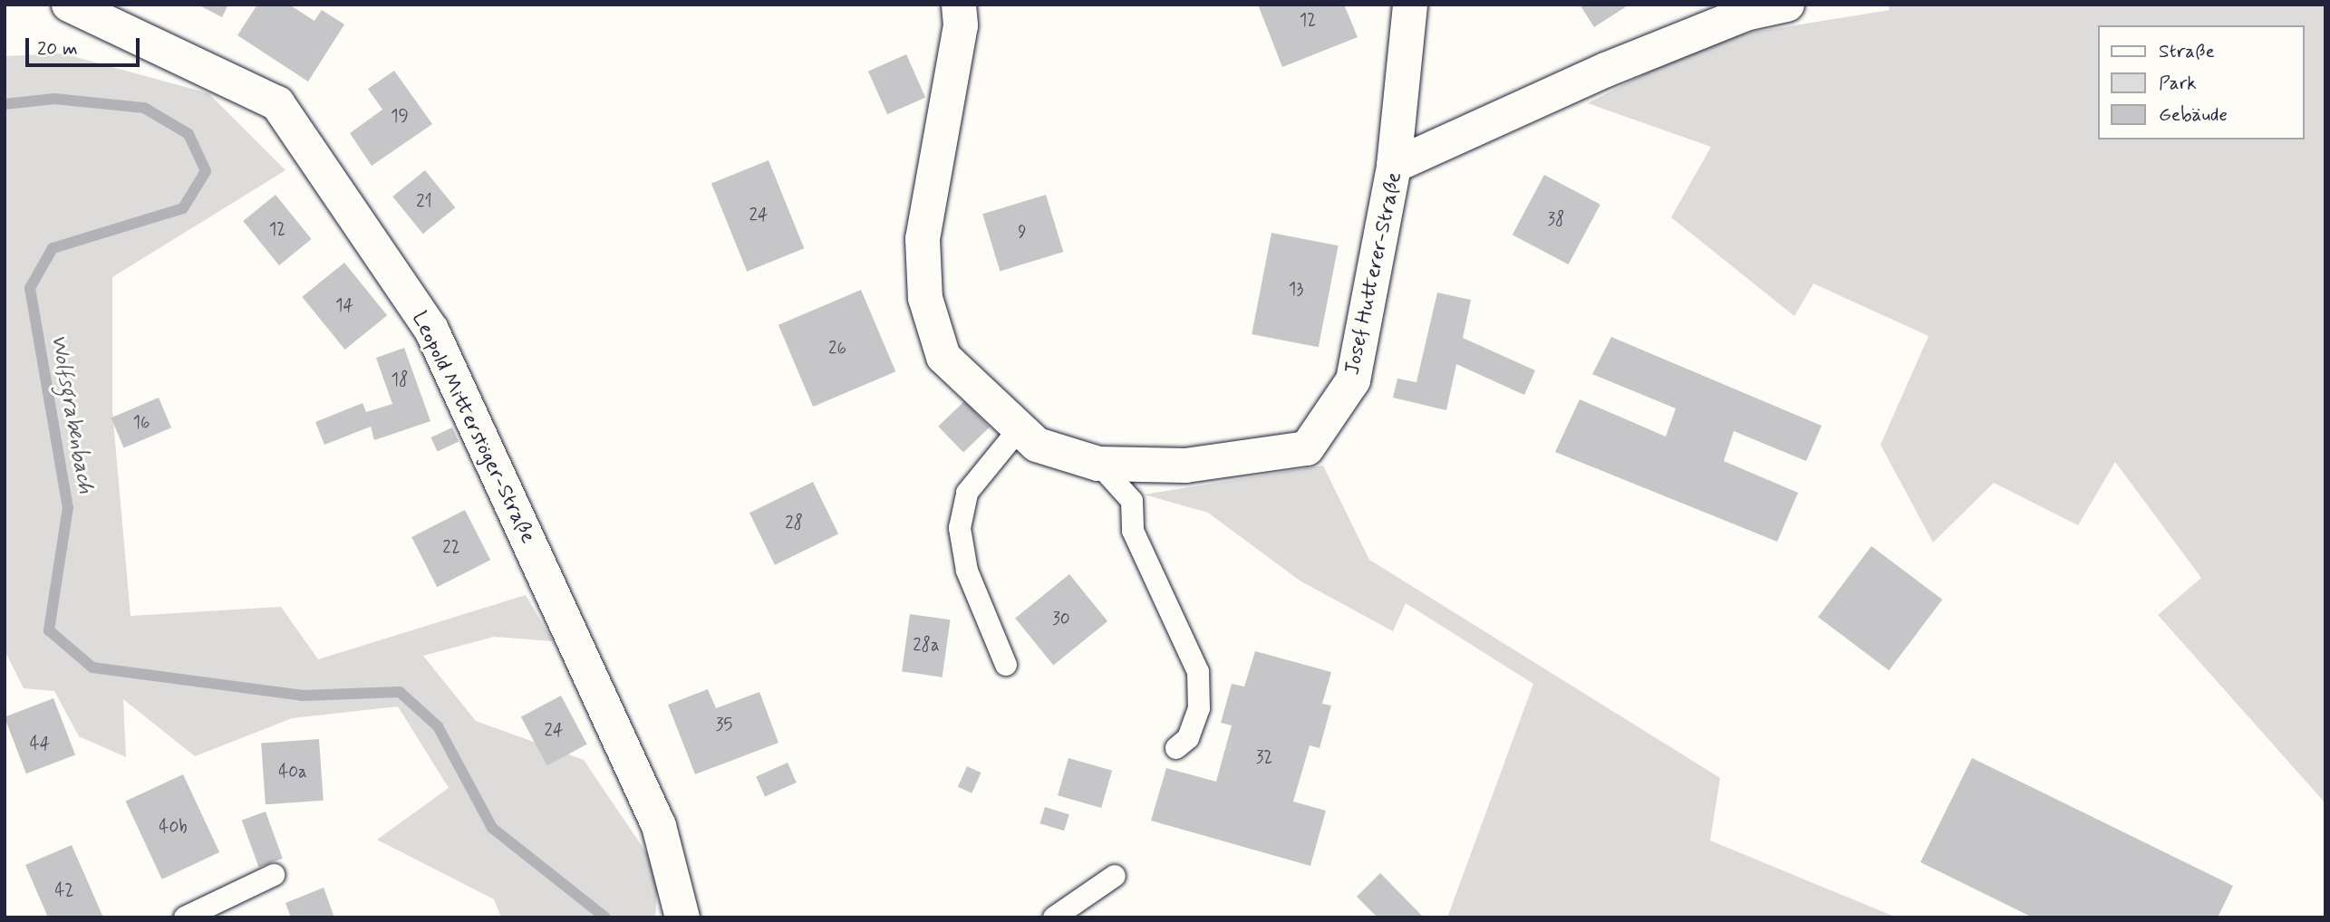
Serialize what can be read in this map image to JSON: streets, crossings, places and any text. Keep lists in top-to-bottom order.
{
  "streets": {
    "street": ["Josef Hutterer-Straße", "Leopold Mitterstöger-Straße"]
  },
  "water": ["Wolfsgrabenbach"],
  "house_numbers": [
    "12",
    "19",
    "21",
    "24",
    "38",
    "12",
    "9",
    "13",
    "14",
    "26",
    "18",
    "16",
    "28",
    "22",
    "30",
    "28a",
    "35",
    "24",
    "44",
    "32",
    "40a",
    "40b",
    "42"
  ],
  "legend": ["Straße", "Park", "Gebäude"],
  "scale_bar": "20 m"
}
